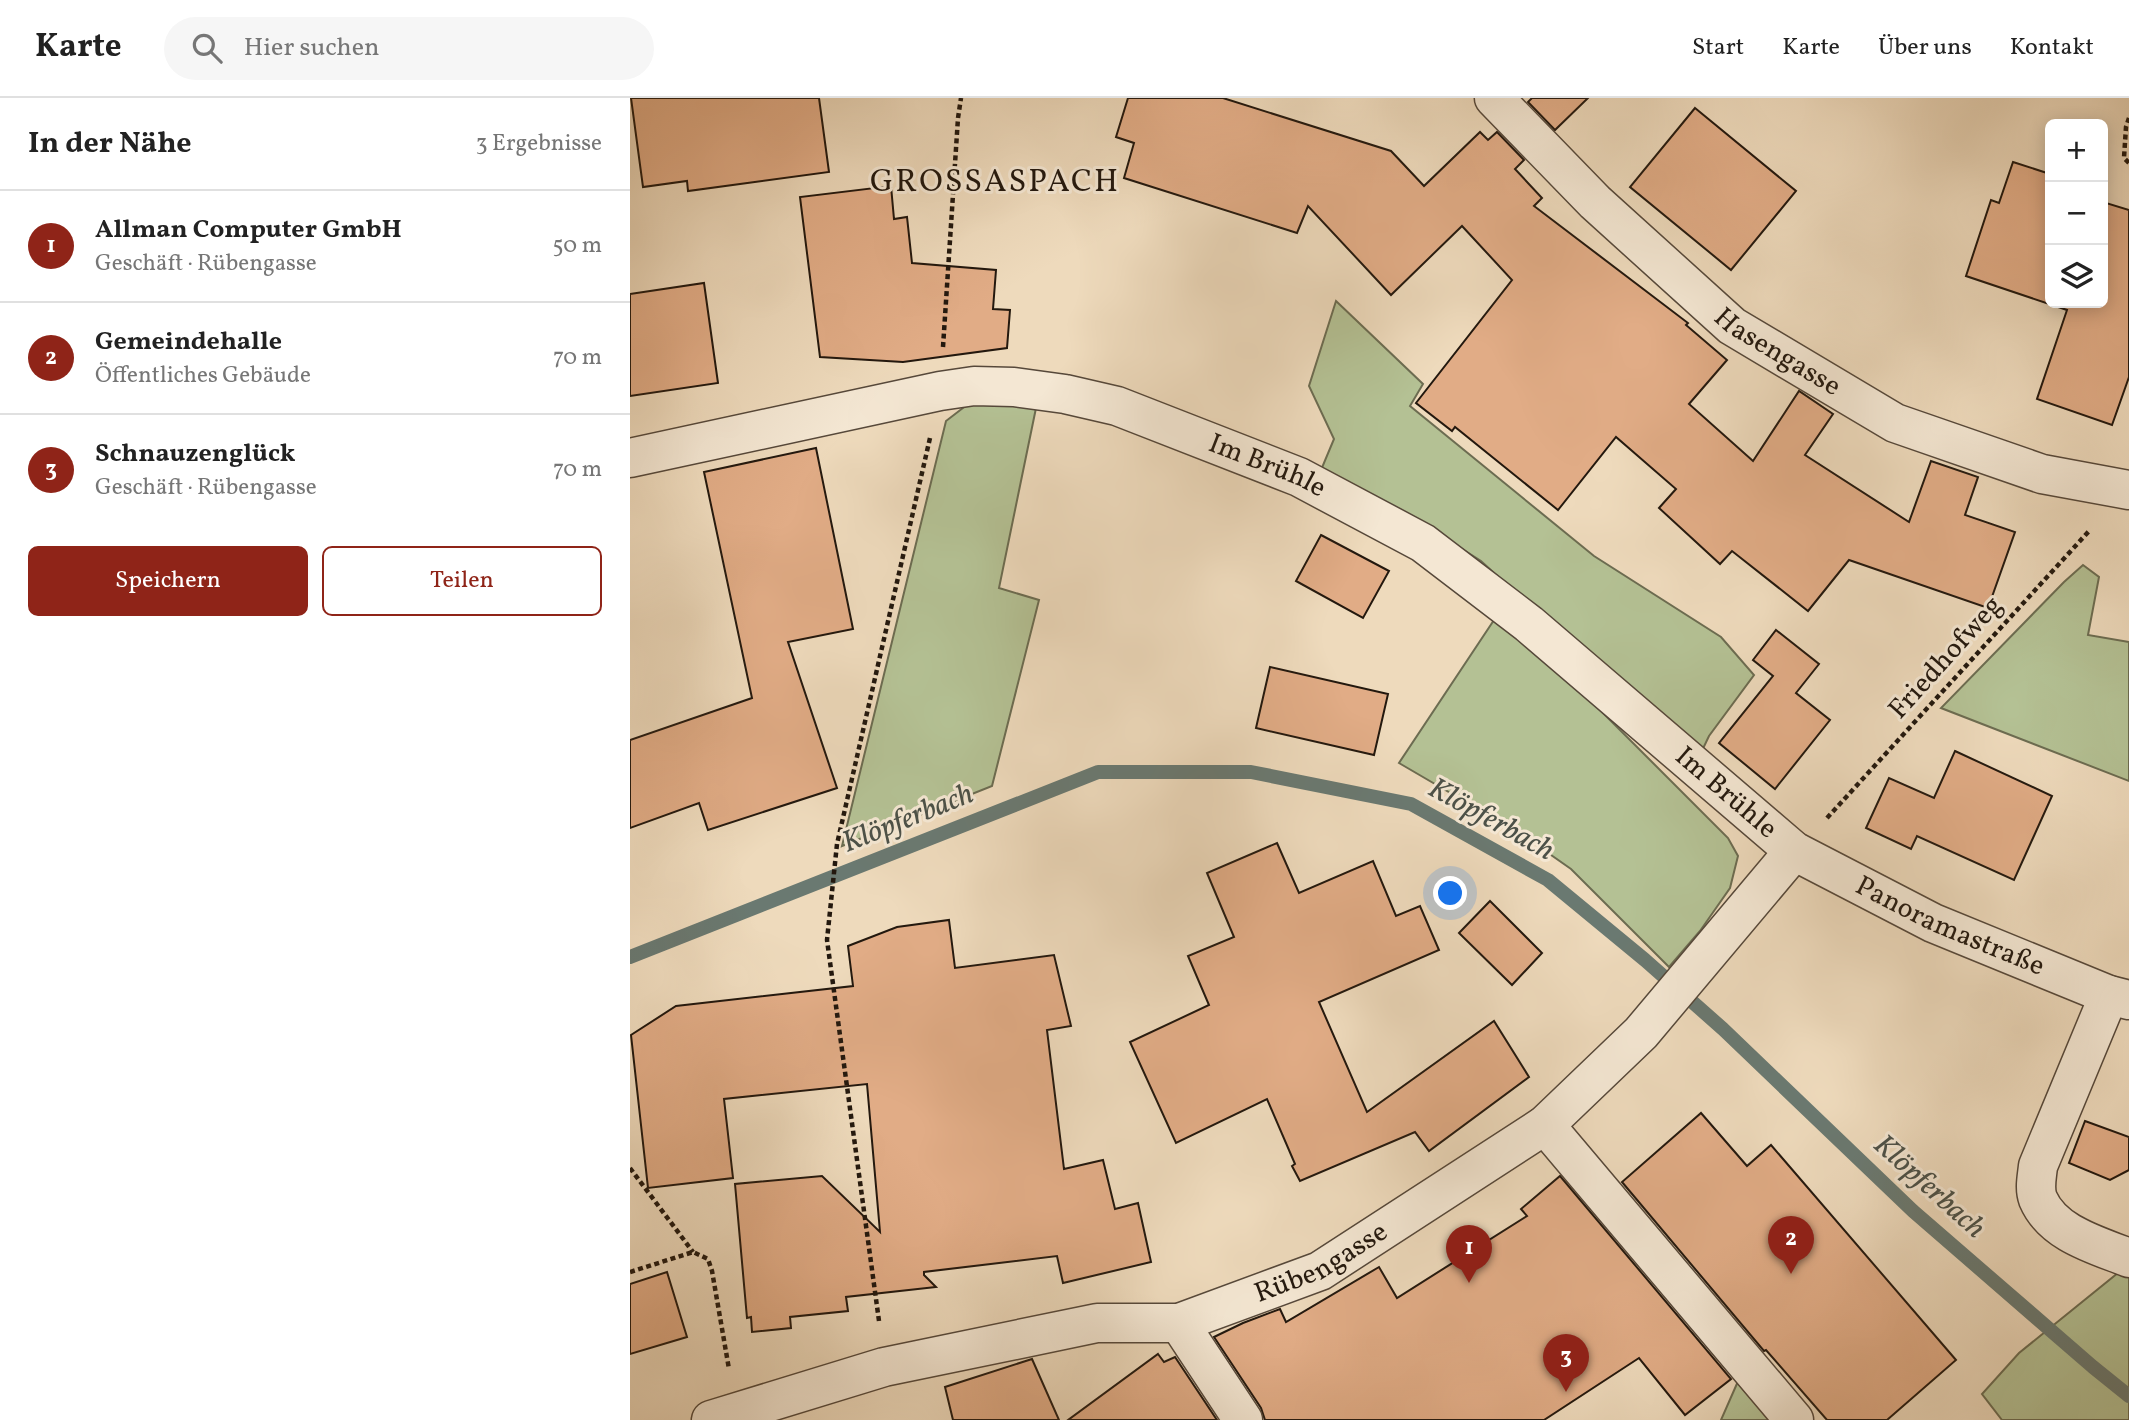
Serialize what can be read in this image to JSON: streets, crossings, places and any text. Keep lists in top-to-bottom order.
{
  "streets": {
    "street": [
      "Hasengasse",
      "Im Brühle",
      "Panoramastraße",
      "Rübengasse"
    ],
    "path": ["Friedhofweg"]
  },
  "crossings": [
    ["Hasengasse", "Friedhofweg"],
    ["Im Brühle", "Friedhofweg"],
    ["Im Brühle", "Panoramastraße"],
    ["Im Brühle", "Rübengasse"],
    ["Friedhofweg", "Panoramastraße"],
    ["Friedhofweg", "Rübengasse"],
    ["Panoramastraße", "Rübengasse"]
  ],
  "districts": ["GROSSASPACH"],
  "water": ["Klöpferbach"],
  "page": {
    "header": "Karte",
    "search": "Hier suchen",
    "nav": [
      "Start",
      "Karte",
      "Über uns",
      "Kontakt"
    ],
    "heading": ["In der Nähe", "3 Ergebnisse"],
    "map_buttons": ["+", "−"],
    "list": [
      {
        "mark": "1",
        "name": "Allman Computer GmbH",
        "note": "Geschäft · Rübengasse",
        "value": "50 m"
      },
      {
        "mark": "2",
        "name": "Gemeindehalle",
        "note": "Öffentliches Gebäude",
        "value": "70 m"
      },
      {
        "mark": "3",
        "name": "Schnauzenglück",
        "note": "Geschäft · Rübengasse",
        "value": "70 m"
      }
    ],
    "buttons": ["Speichern", "Teilen"],
    "pins": ["2", "1", "3"]
  }
}
